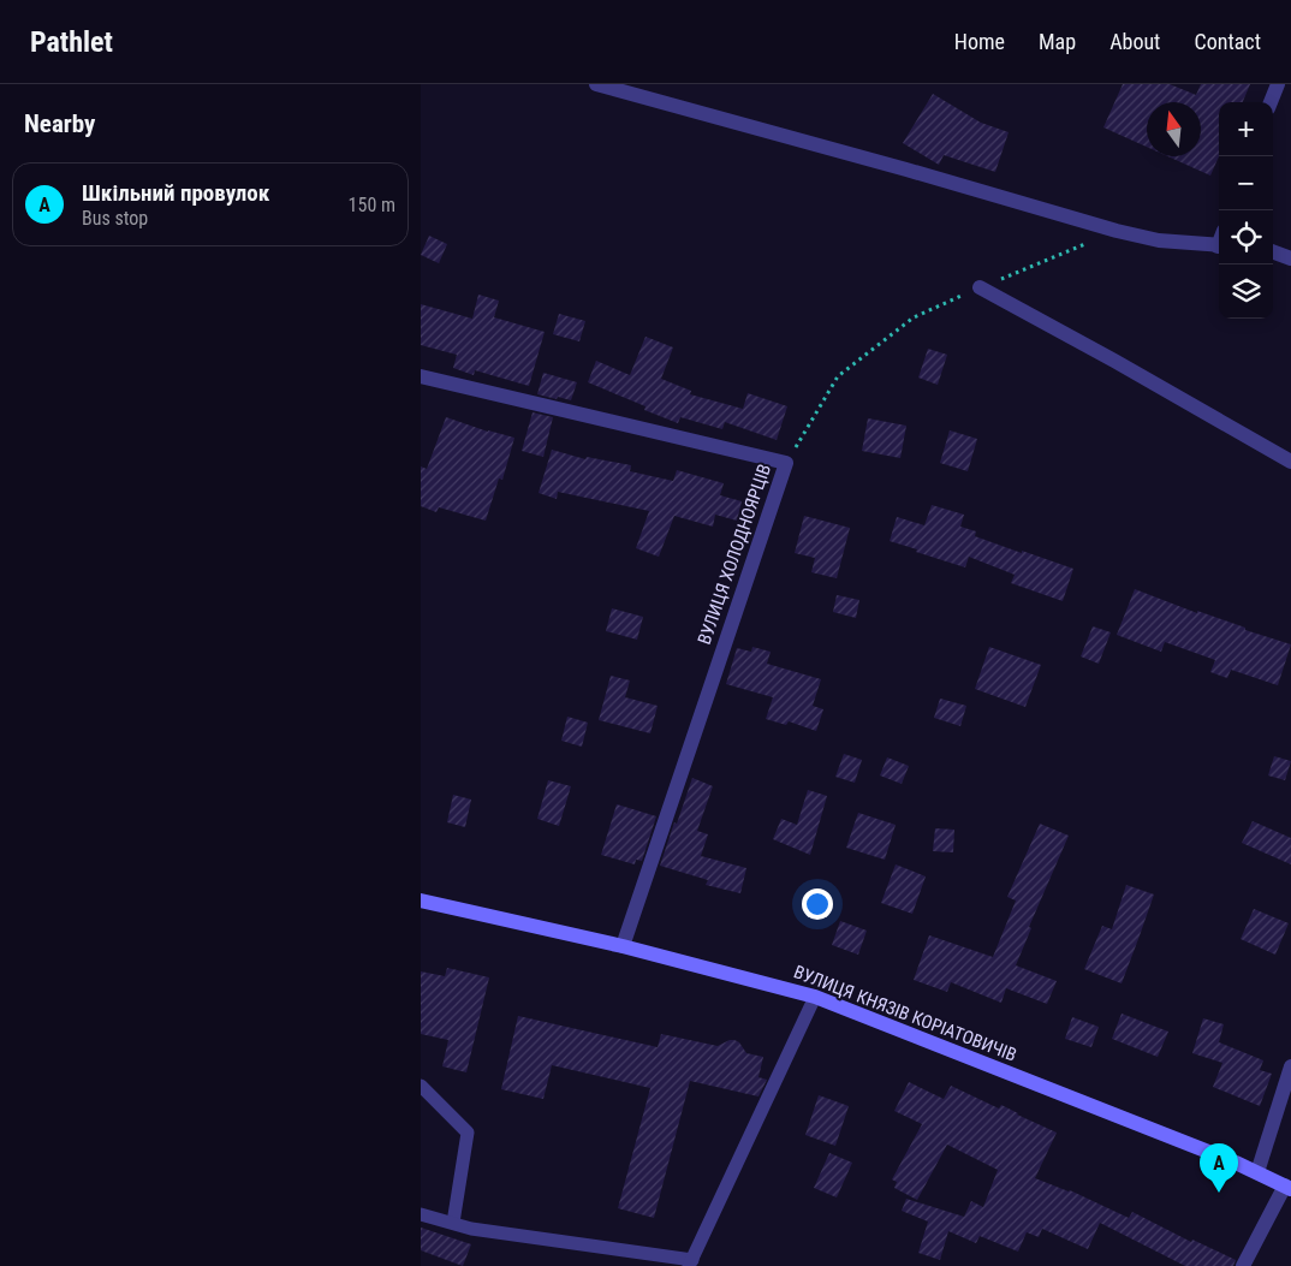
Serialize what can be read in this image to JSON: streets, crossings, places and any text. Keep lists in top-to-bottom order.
{
  "streets": {
    "main road": ["ВУЛИЦЯ КНЯЗІВ КОРІАТОВИЧІВ"],
    "street": ["ВУЛИЦЯ ХОЛОДНОЯРЦІВ"]
  },
  "crossings": [
    ["ВУЛИЦЯ ХОЛОДНОЯРЦІВ", "ВУЛИЦЯ КНЯЗІВ КОРІАТОВИЧІВ"]
  ],
  "north": "top",
  "page": {
    "header": "Pathlet",
    "nav": [
      "Home",
      "Map",
      "About",
      "Contact"
    ],
    "heading": "Nearby",
    "map_buttons": ["+", "−"],
    "list": [
      {
        "mark": "A",
        "name": "Шкільний провулок",
        "note": "Bus stop",
        "value": "150 m"
      }
    ],
    "pins": "A"
  }
}
